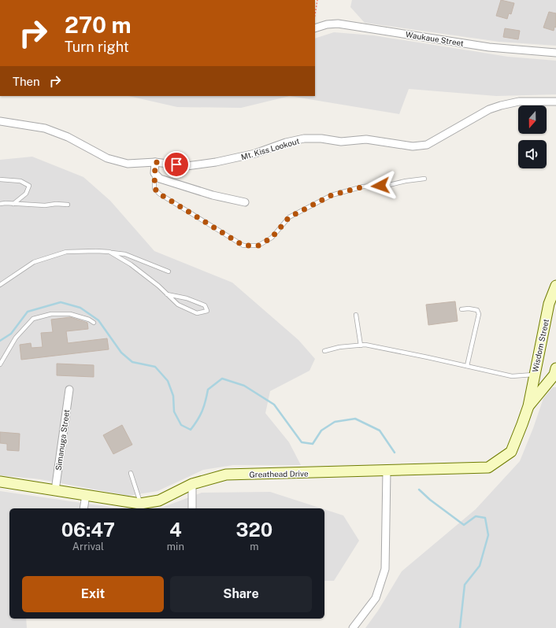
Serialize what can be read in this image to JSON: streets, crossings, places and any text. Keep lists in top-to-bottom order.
{
  "streets": {
    "street": [
      "Waukaue Street",
      "Mt. Kiss Lookout",
      "Wisdom Street",
      "Simanuga Street",
      "Greathead Drive"
    ]
  },
  "crossings": [
    ["Wisdom Street", "Greathead Drive"],
    ["Simanuga Street", "Greathead Drive"]
  ],
  "north": "bottom",
  "page": {
    "turn": ["270 m", "Turn right"],
    "then": "Then",
    "eta": [
      "06:47",
      "Arrival",
      "4",
      "min",
      "320",
      "m"
    ],
    "buttons": ["Exit", "Share"]
  }
}
